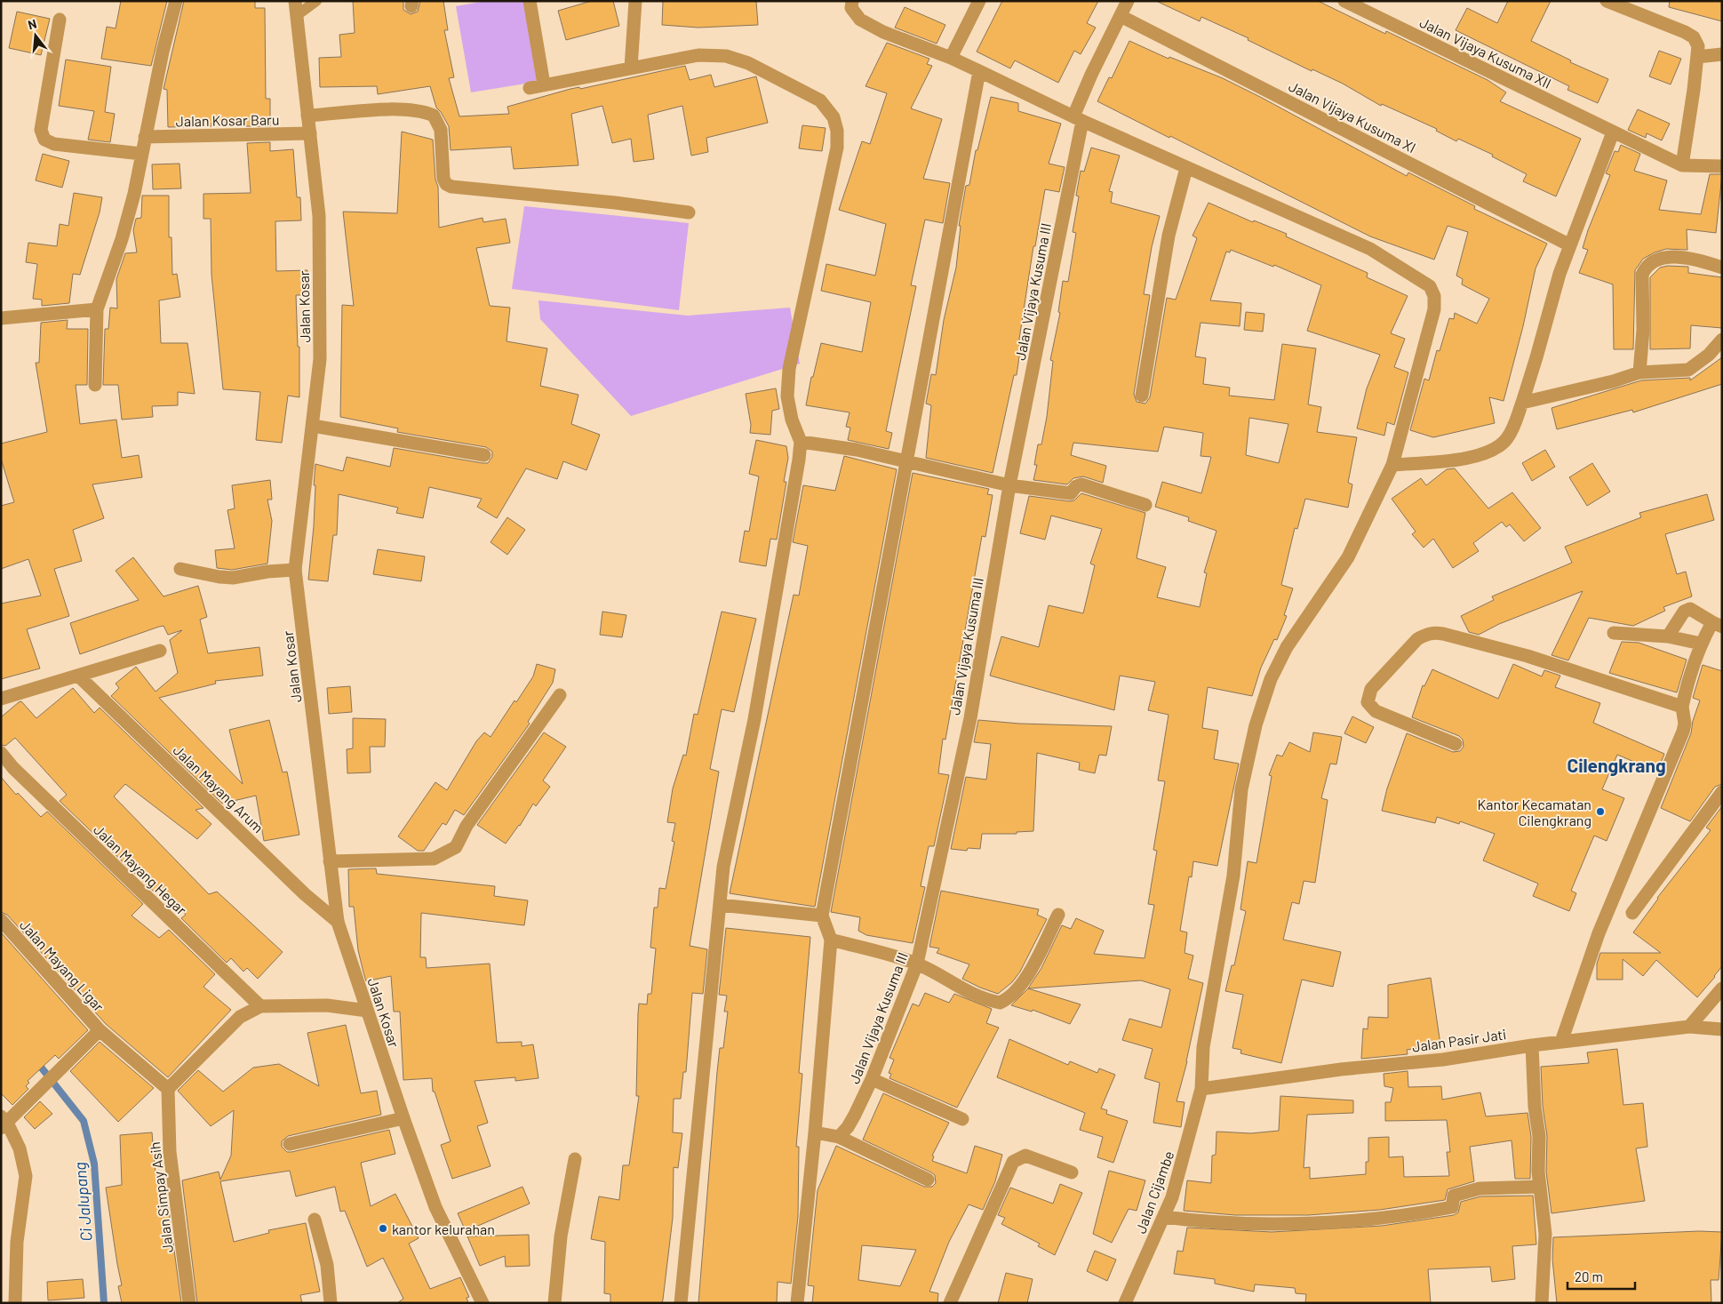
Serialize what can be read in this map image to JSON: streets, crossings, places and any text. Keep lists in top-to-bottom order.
{
  "streets": {
    "street": [
      "Jalan Vijaya Kusuma XII",
      "Jalan Vijaya Kusuma XI",
      "Jalan Kosar Baru",
      "Jalan Vijaya Kusuma III",
      "Jalan Kosar",
      "Jalan Mayang Arum",
      "Jalan Mayang Hegar",
      "Jalan Mayang Ligar",
      "Jalan Pasir Jati",
      "Jalan Cijambe",
      "Jalan Simpay Asih"
    ]
  },
  "crossings": [
    ["Jalan Vijaya Kusuma XI", "Jalan Vijaya Kusuma III"],
    ["Jalan Kosar Baru", "Jalan Kosar"],
    ["Jalan Vijaya Kusuma III", "Jalan Cijambe"],
    ["Jalan Kosar", "Jalan Mayang Arum"],
    ["Jalan Mayang Ligar", "Jalan Simpay Asih"],
    ["Jalan Pasir Jati", "Jalan Cijambe"]
  ],
  "districts": ["Cilengkrang"],
  "water": ["Ci Jalupang"],
  "places": ["Kantor Kecamatan Cilengkrang", "kantor kelurahan"],
  "scale_bar": "20 m",
  "north": "top"
}
